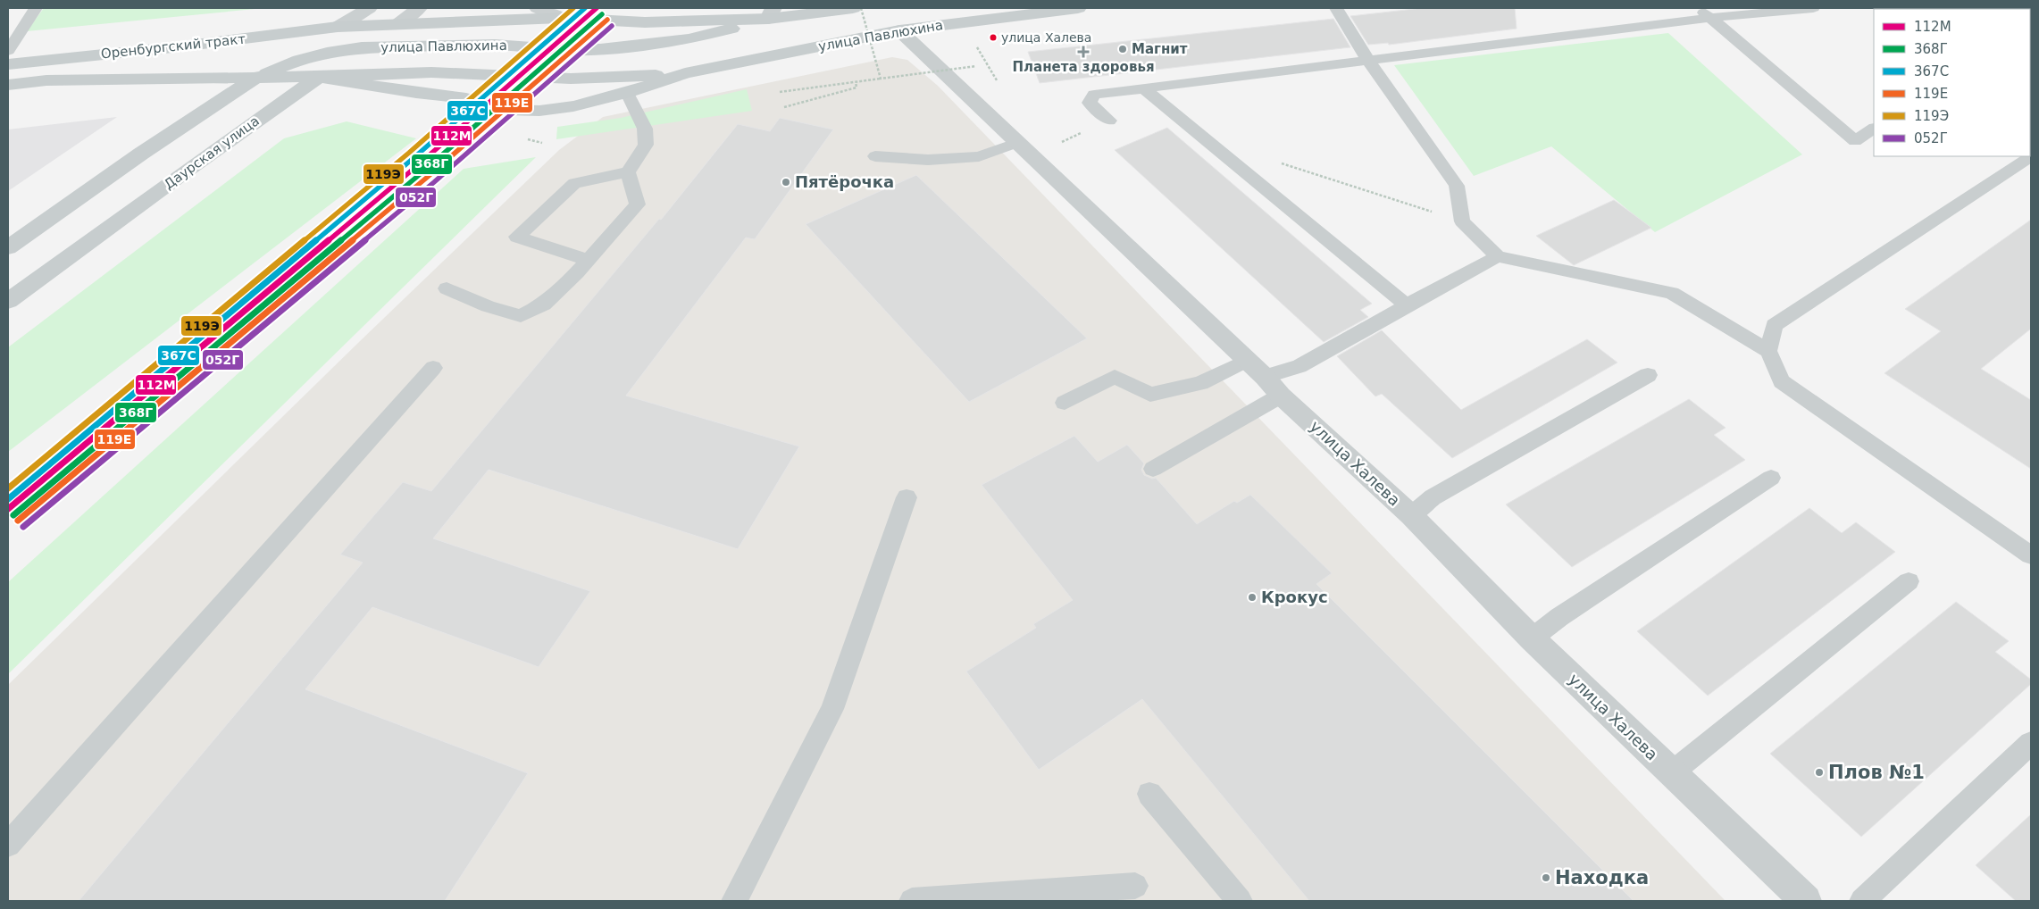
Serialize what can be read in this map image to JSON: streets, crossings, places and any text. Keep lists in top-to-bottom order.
{
  "streets": {
    "main road": ["улица Павлюхина", "Оренбургский тракт", "Даурская улица"],
    "street": ["улица Халева"]
  },
  "crossings": [
    ["улица Павлюхина", "Оренбургский тракт"],
    ["улица Павлюхина", "Даурская улица"],
    ["улица Павлюхина", "улица Халева"]
  ],
  "places": {
    "other": [
      "улица Халева",
      "Магнит",
      "Пятёрочка",
      "Крокус",
      "Плов №1",
      "Находка"
    ],
    "health": ["Планета здоровья"]
  },
  "lines": [
    "transit line 112М",
    "transit line 367С",
    "transit line 119Э",
    "transit line 368Г",
    "transit line 119Е",
    "transit line 052Г"
  ],
  "legend": [
    "112М",
    "368Г",
    "367С",
    "119Е",
    "119Э",
    "052Г"
  ]
}
